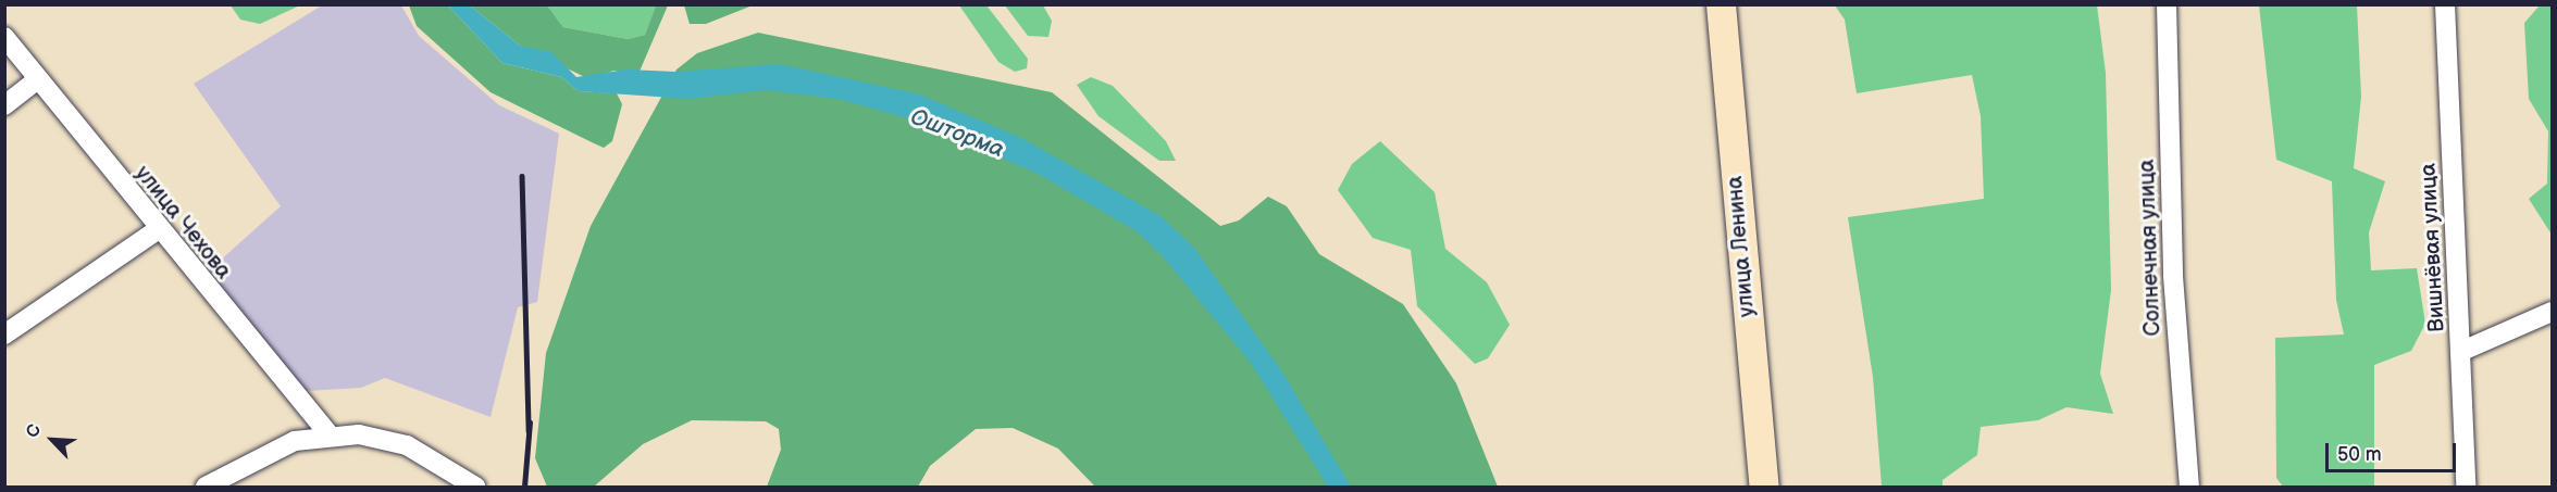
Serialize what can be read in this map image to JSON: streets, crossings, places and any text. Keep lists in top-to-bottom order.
{
  "streets": {
    "street": [
      "улица Чехова",
      "улица Ленина",
      "Солнечная улица",
      "Вишнёвая улица"
    ]
  },
  "water": ["Ошторма"],
  "scale_bar": "50 m",
  "north": "top left"
}
